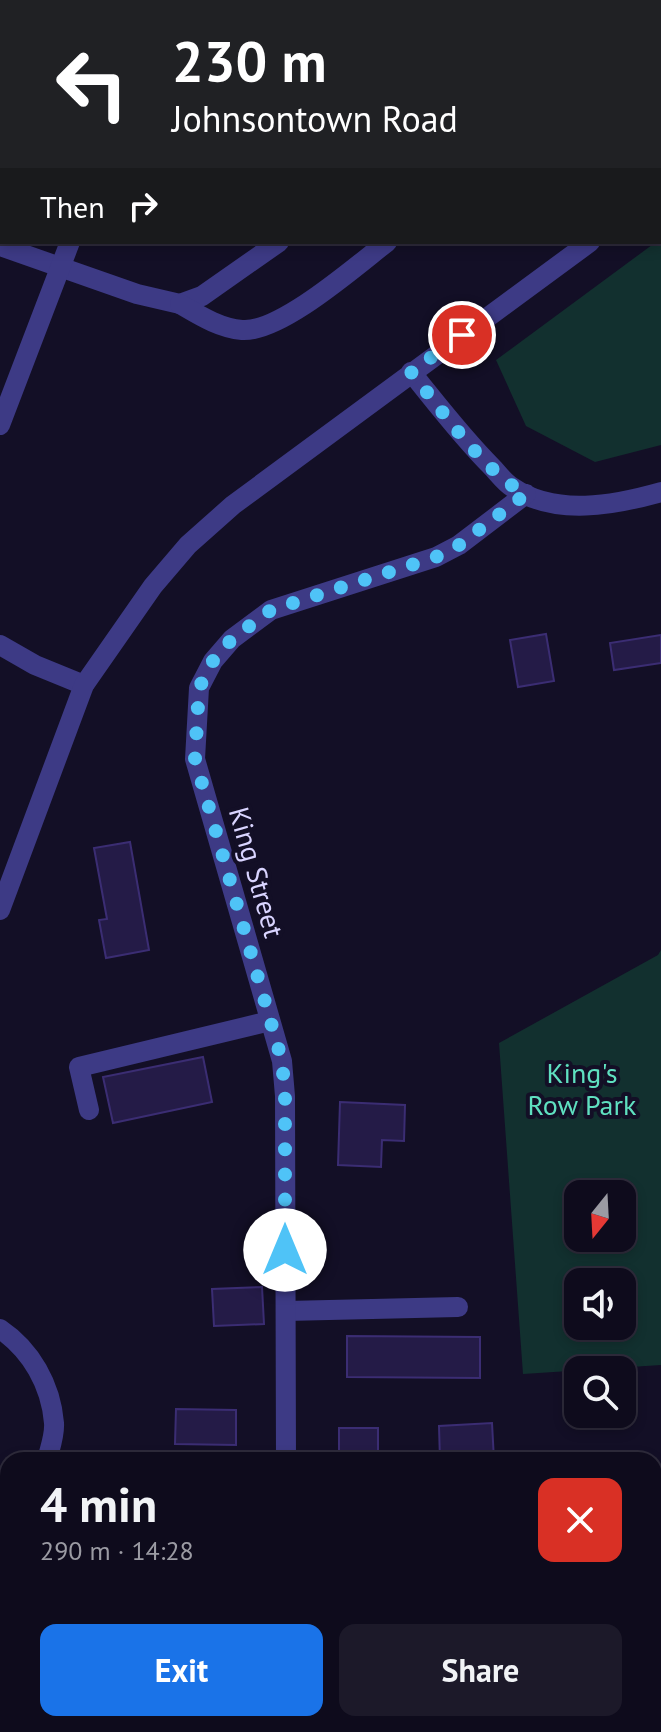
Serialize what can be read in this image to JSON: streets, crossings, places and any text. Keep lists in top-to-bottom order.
{
  "streets": {
    "street": ["King Street"]
  },
  "parks": ["King's Row Park"],
  "north": "bottom",
  "page": {
    "turn": ["230 m", "Johnsontown Road"],
    "then": "Then",
    "heading": ["4 min", "290 m · 14:28"],
    "buttons": ["Exit", "Share"]
  }
}
